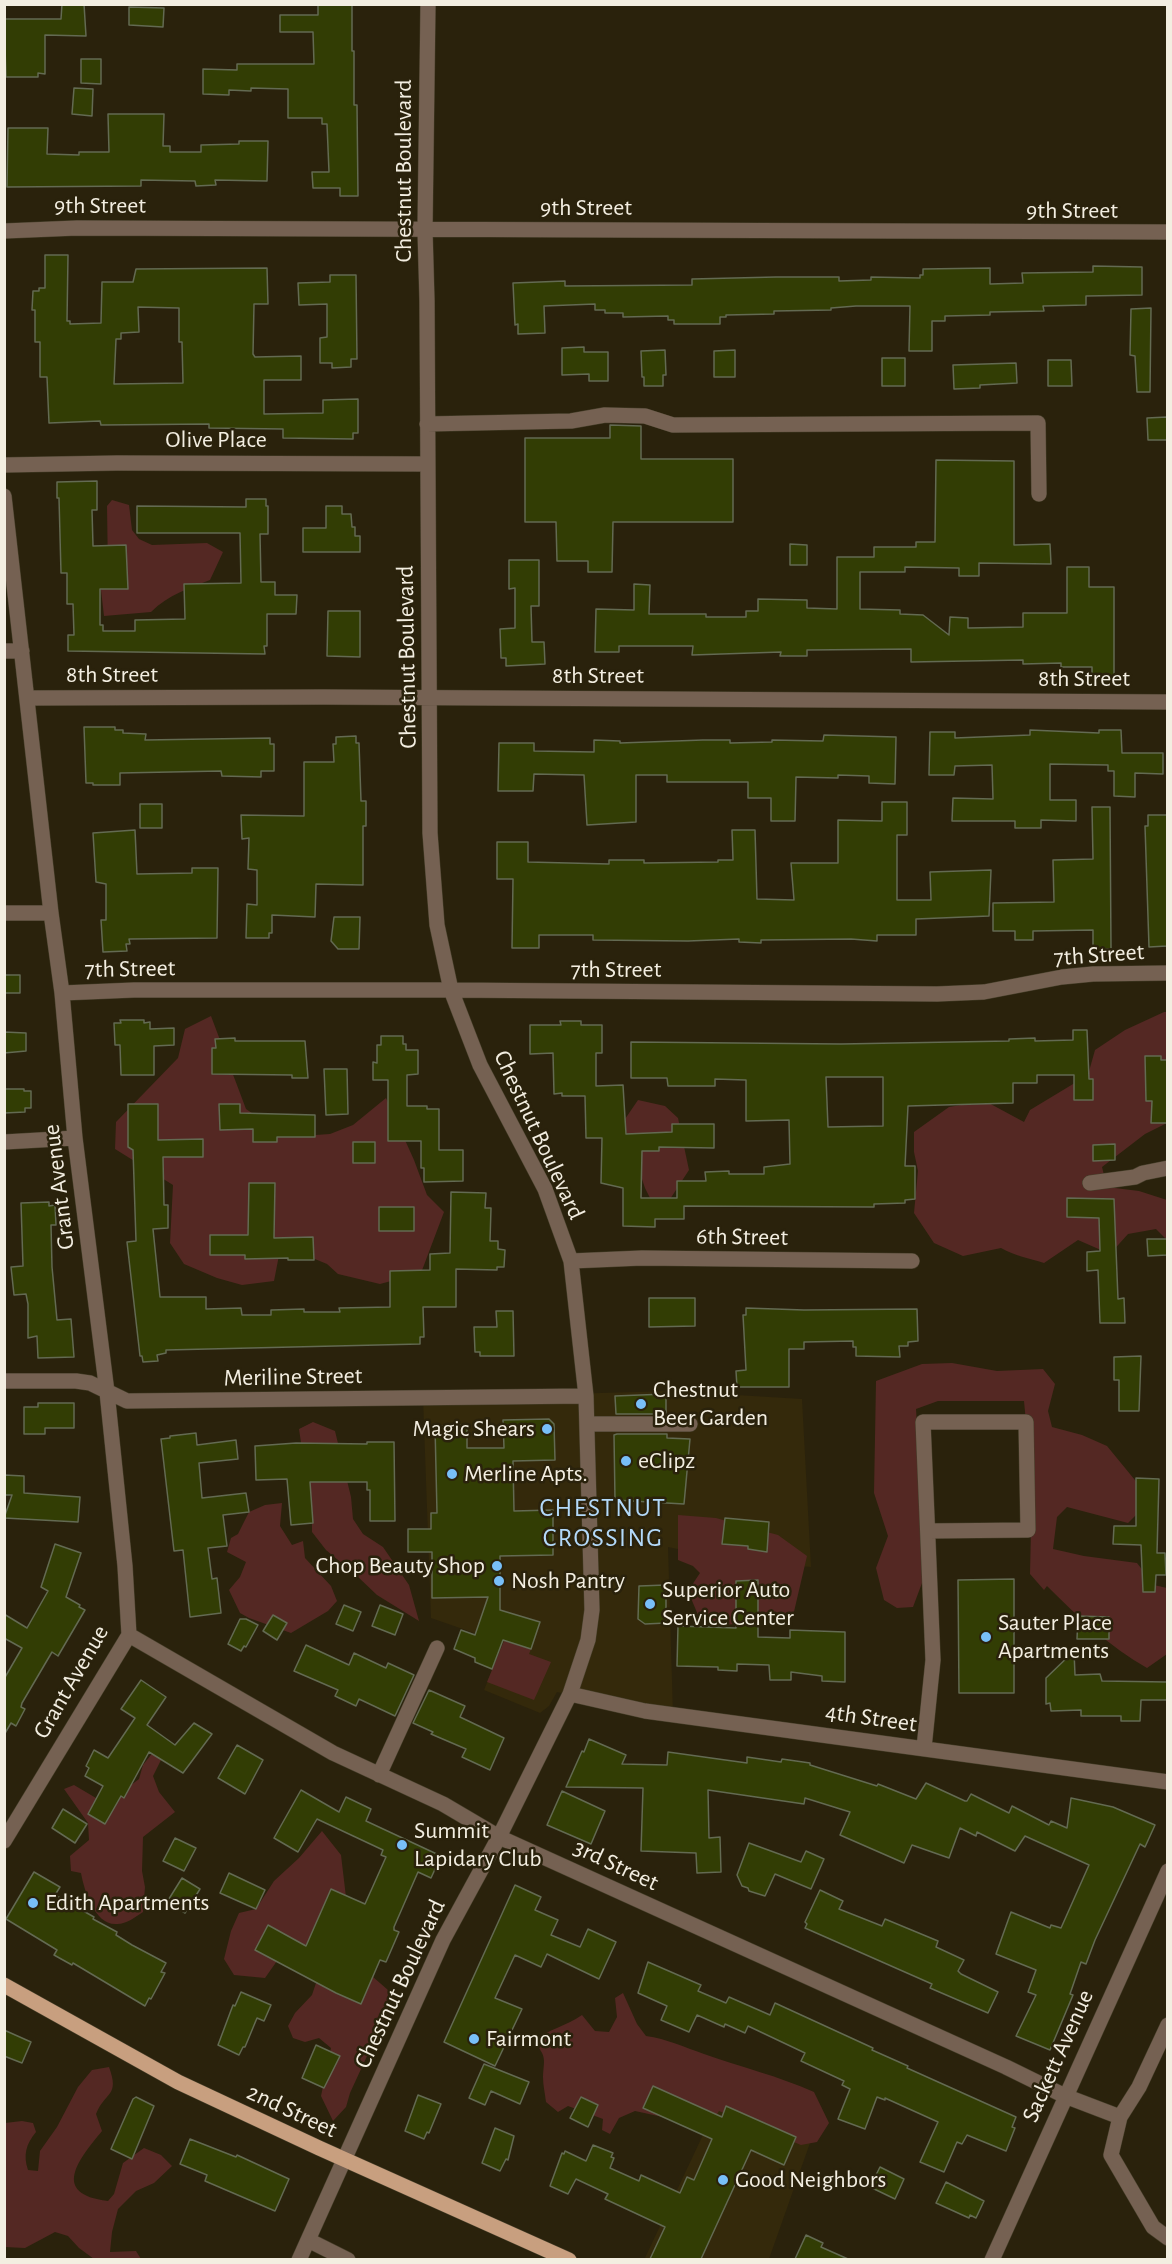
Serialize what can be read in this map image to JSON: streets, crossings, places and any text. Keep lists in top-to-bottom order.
{
  "streets": {
    "main road": ["2nd Street"],
    "street": [
      "Chestnut Boulevard",
      "9th Street",
      "Olive Place",
      "8th Street",
      "7th Street",
      "Grant Avenue",
      "6th Street",
      "Meriline Street",
      "4th Street",
      "3rd Street",
      "Sackett Avenue"
    ]
  },
  "crossings": [
    ["Chestnut Boulevard", "9th Street"],
    ["Chestnut Boulevard", "Olive Place"],
    ["Chestnut Boulevard", "8th Street"],
    ["Chestnut Boulevard", "7th Street"],
    ["Chestnut Boulevard", "6th Street"],
    ["Chestnut Boulevard", "Meriline Street"],
    ["Chestnut Boulevard", "4th Street"],
    ["Chestnut Boulevard", "3rd Street"],
    ["Chestnut Boulevard", "2nd Street"],
    ["8th Street", "Grant Avenue"],
    ["7th Street", "Grant Avenue"],
    ["Grant Avenue", "Meriline Street"],
    ["Grant Avenue", "3rd Street"],
    ["3rd Street", "Sackett Avenue"]
  ],
  "districts": ["CHESTNUT CROSSING"],
  "places": [
    "Chestnut Beer Garden",
    "Magic Shears",
    "eClipz",
    "Merline Apts.",
    "Chop Beauty Shop",
    "Nosh Pantry",
    "Superior Auto Service Center",
    "Sauter Place Apartments",
    "Summit Lapidary Club",
    "Edith Apartments",
    "Fairmont",
    "Good Neighbors"
  ]
}
